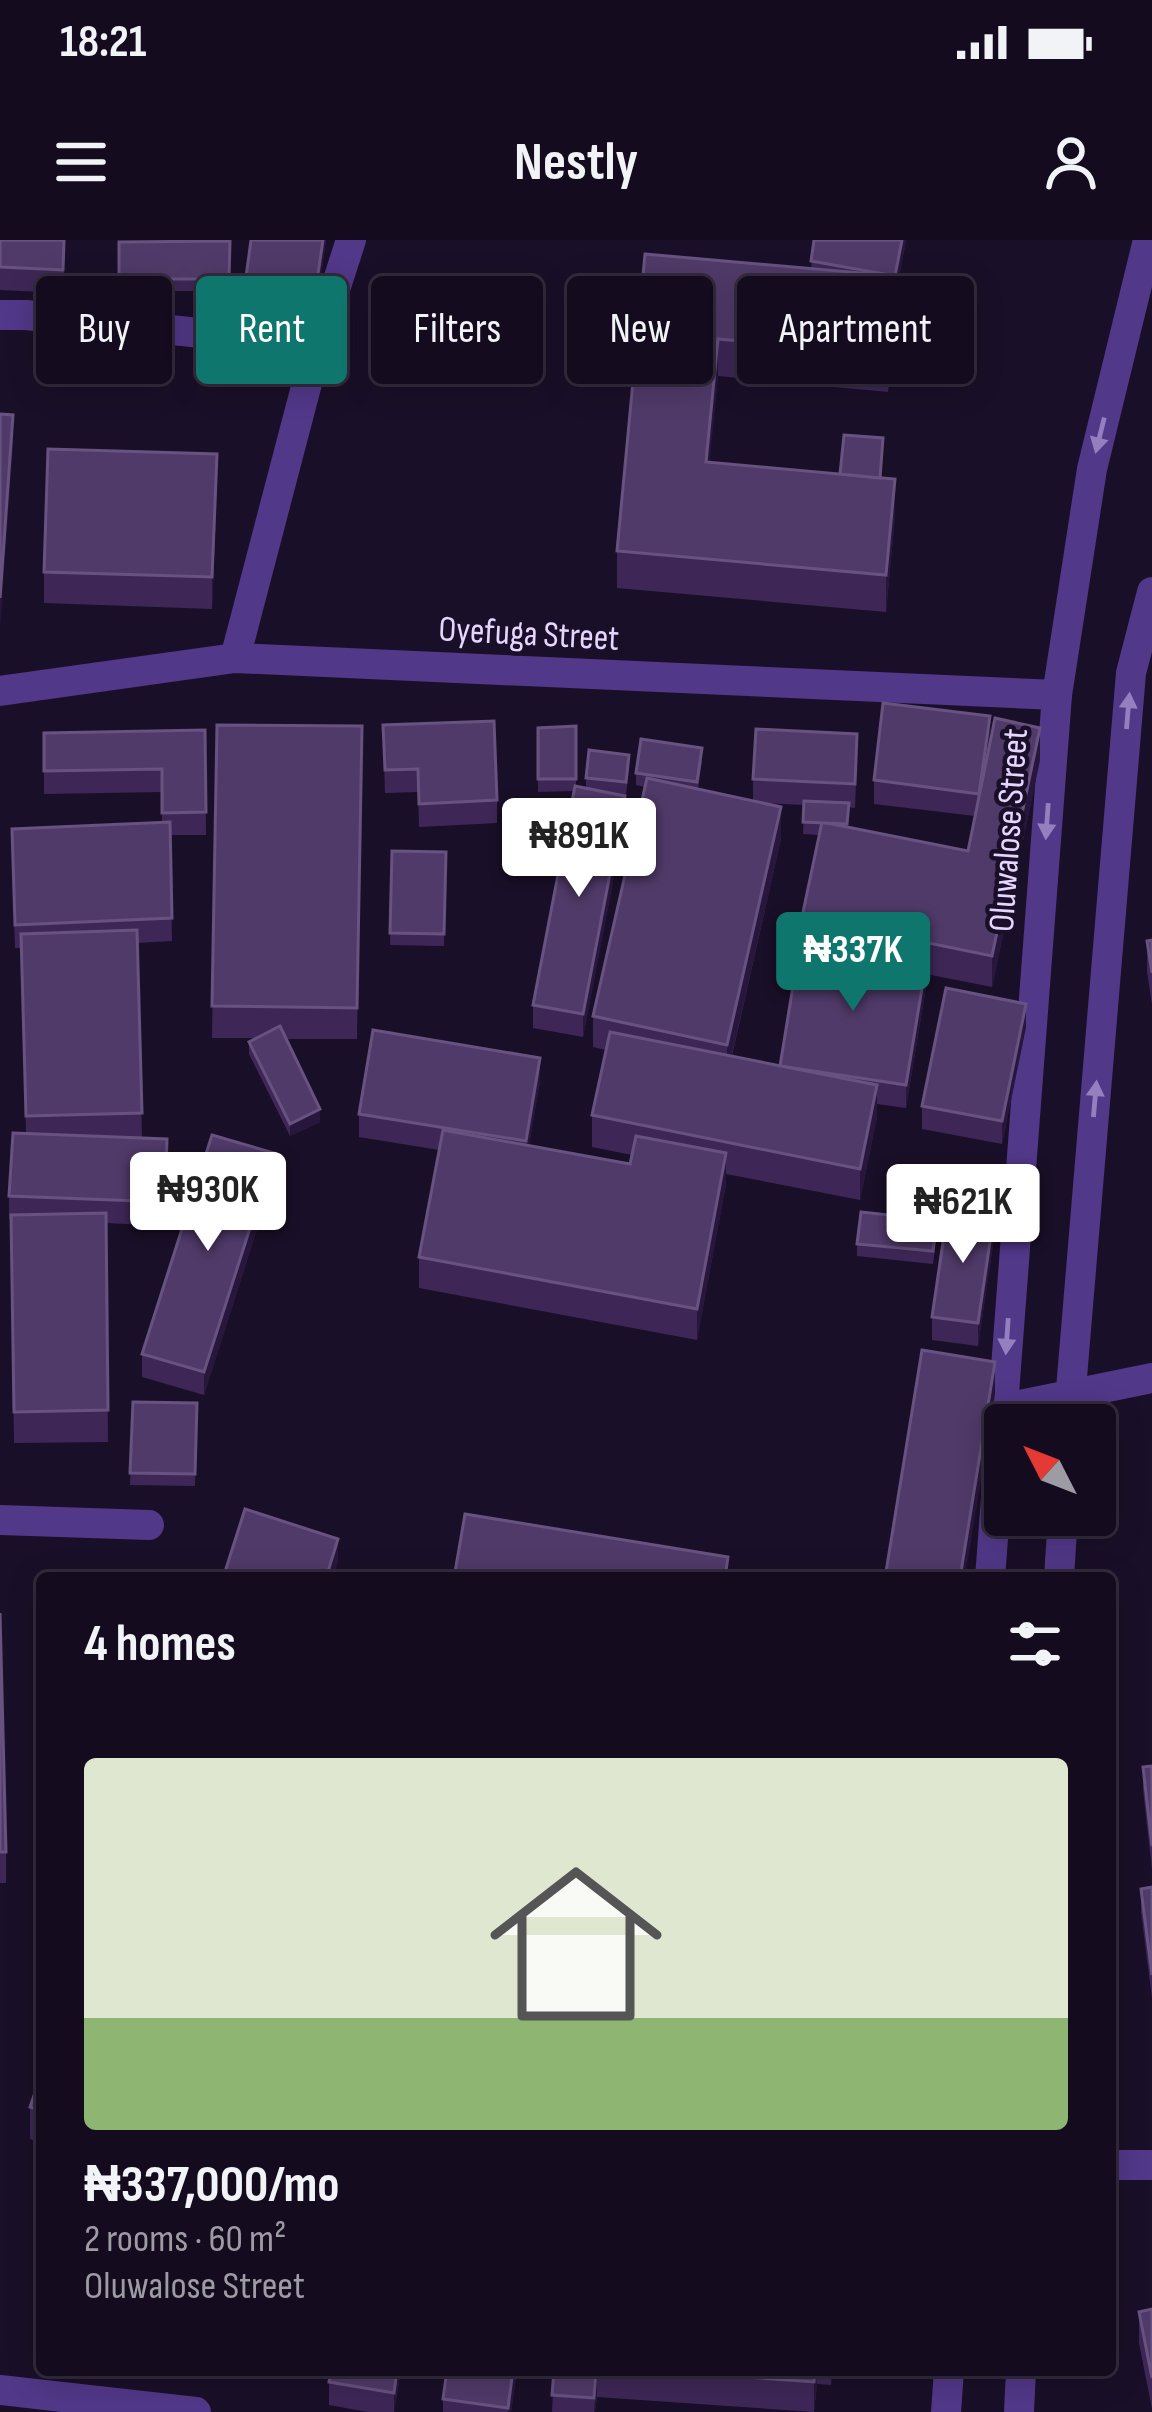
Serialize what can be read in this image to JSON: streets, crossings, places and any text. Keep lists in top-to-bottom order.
{
  "streets": {
    "street": ["Oyefuga Street", "Oluwalose Street"]
  },
  "crossings": [
    ["Oyefuga Street", "Oluwalose Street"]
  ],
  "north": "top left",
  "page": {
    "status": "18:21",
    "header": "Nestly",
    "chip": [
      "Buy",
      "Rent",
      "Filters",
      "New",
      "Apartment"
    ],
    "price": [
      "₦891K",
      "₦337K",
      "₦930K",
      "₦621K"
    ],
    "heading": "4 homes",
    "list": [
      {
        "name": "₦337,000/mo",
        "note": "2 rooms · 60 m² · Oluwalose Street"
      }
    ]
  }
}
